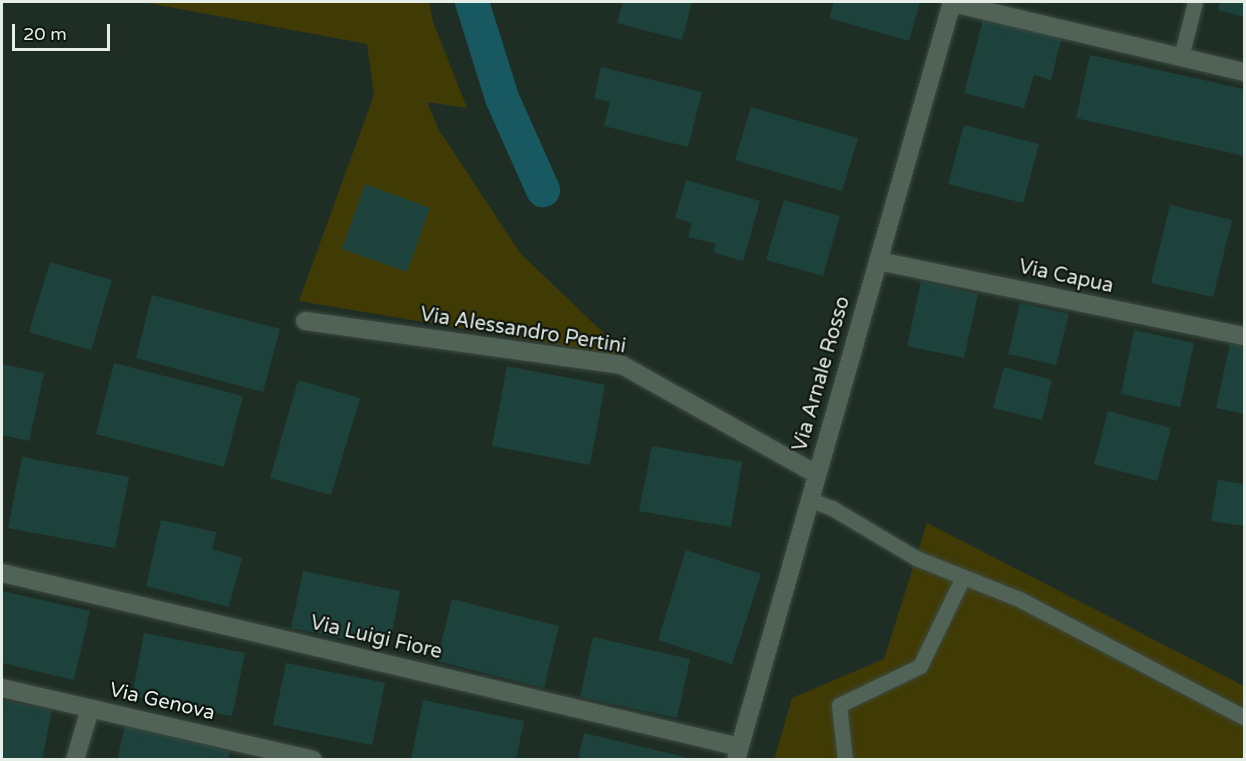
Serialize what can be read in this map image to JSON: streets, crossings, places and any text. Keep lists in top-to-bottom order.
{
  "streets": {
    "street": [
      "Via Capua",
      "Via Alessandro Pertini",
      "Via Arnale Rosso",
      "Via Luigi Fiore",
      "Via Genova"
    ]
  },
  "crossings": [
    ["Via Capua", "Via Arnale Rosso"],
    ["Via Alessandro Pertini", "Via Arnale Rosso"],
    ["Via Arnale Rosso", "Via Luigi Fiore"]
  ],
  "scale_bar": "20 m"
}
